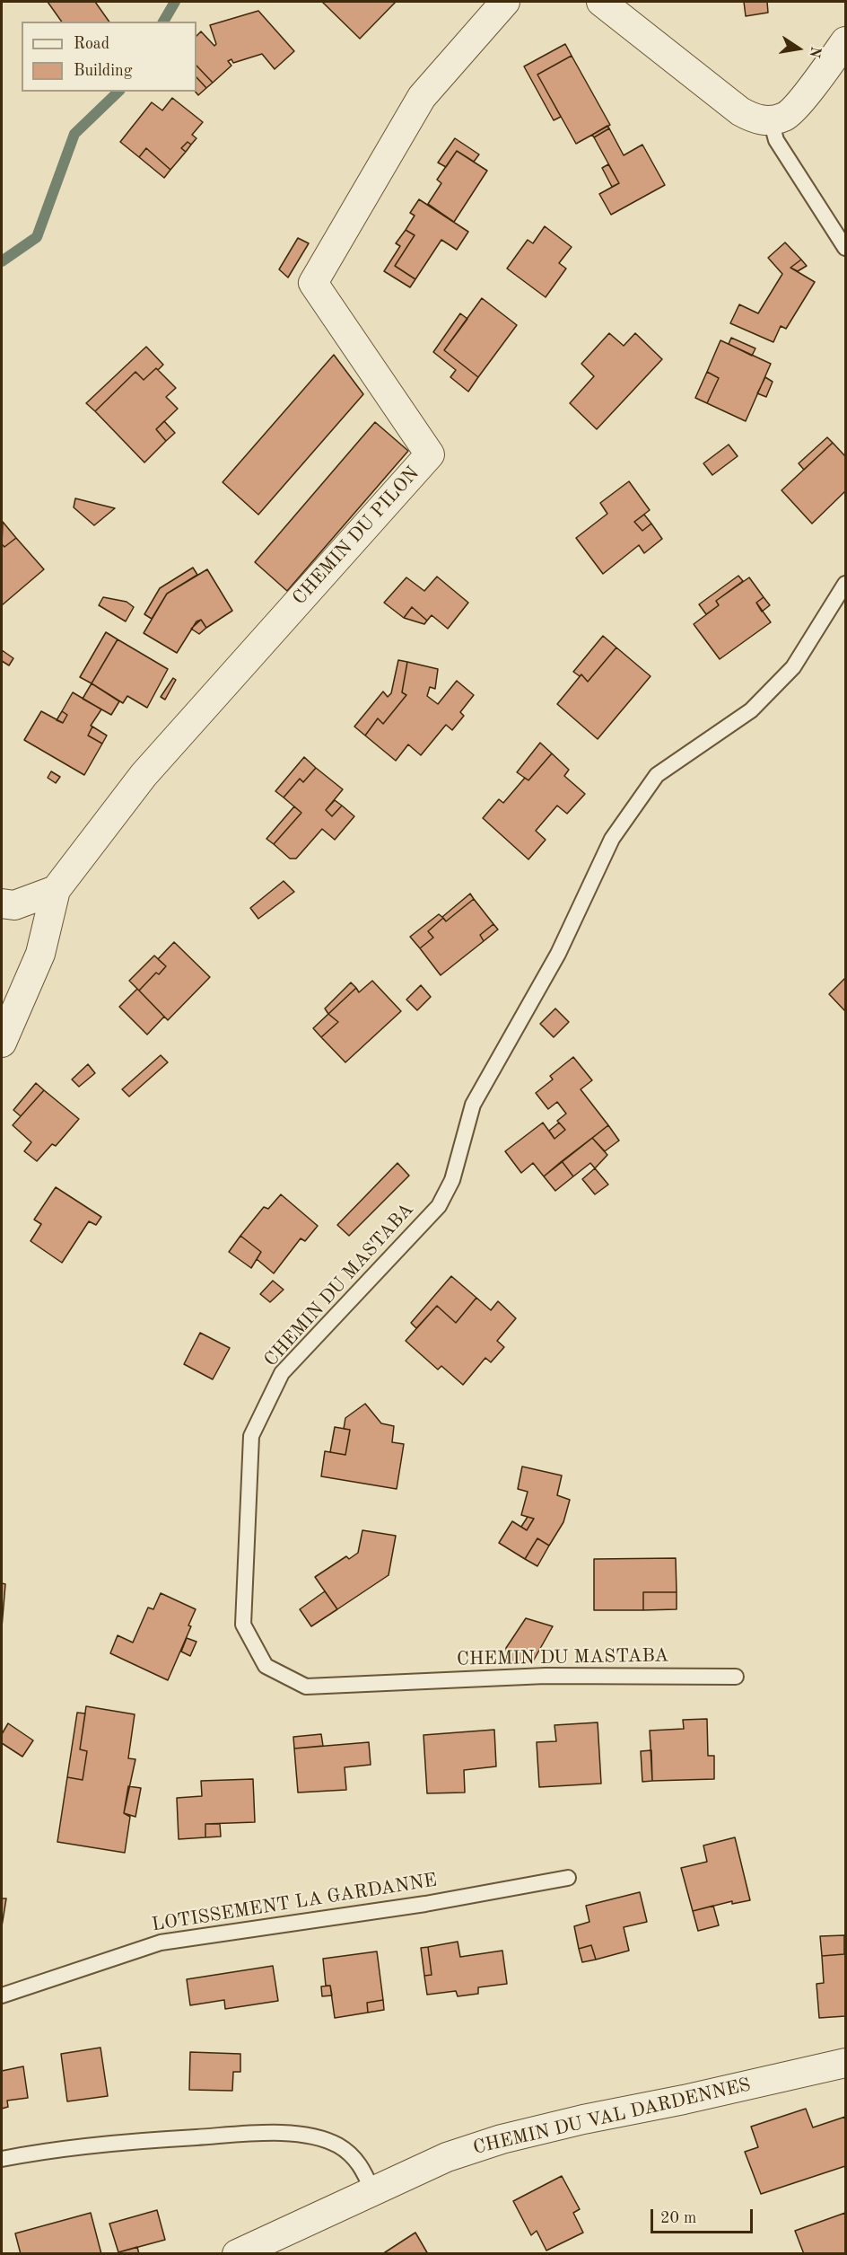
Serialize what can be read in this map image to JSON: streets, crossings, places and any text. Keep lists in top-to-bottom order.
{
  "streets": {
    "street": ["CHEMIN DU PILON", "CHEMIN DU VAL DARDENNES"],
    "lane": ["CHEMIN DU MASTABA", "LOTISSEMENT LA GARDANNE"]
  },
  "legend": ["Road", "Building"],
  "scale_bar": "20 m",
  "north": "right"
}
